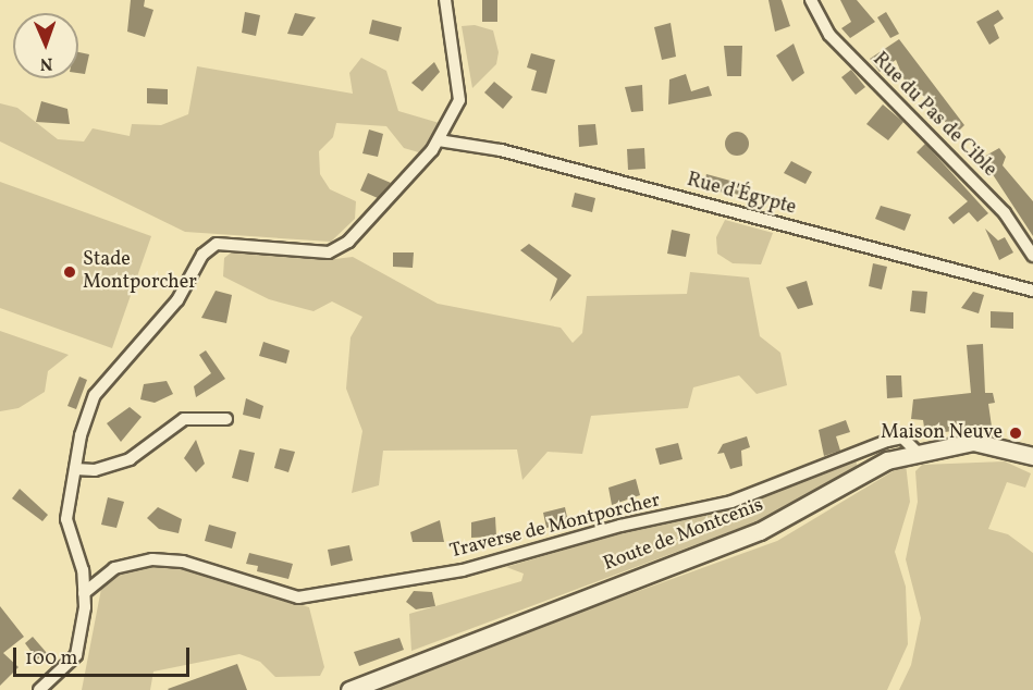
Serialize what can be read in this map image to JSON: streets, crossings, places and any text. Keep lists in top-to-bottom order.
{
  "streets": {
    "main road": ["Route de Montcenis"],
    "street": ["Rue du Pas de Cible", "Rue d'Égypte", "Traverse de Montporcher"]
  },
  "crossings": [
    ["Traverse de Montporcher", "Route de Montcenis"]
  ],
  "places": ["Stade Montporcher", "Maison Neuve"],
  "scale_bar": "100 m",
  "north": "bottom"
}
